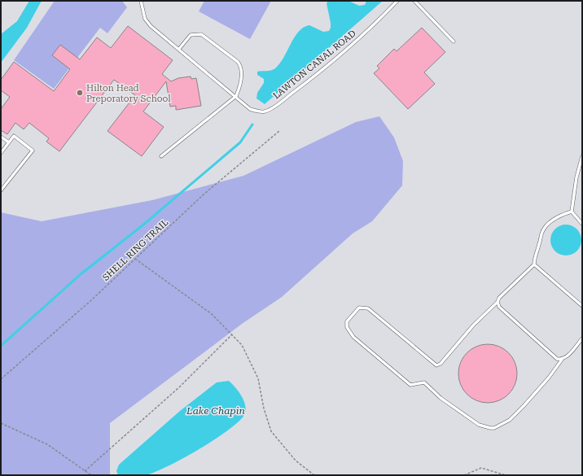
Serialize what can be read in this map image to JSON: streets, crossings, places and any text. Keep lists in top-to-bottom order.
{
  "streets": {
    "lane": ["LAWTON CANAL ROAD"],
    "path": ["SHELL RING TRAIL"]
  },
  "water": ["Lake Chapin"],
  "places": ["Hilton Head Preporatory School"]
}
